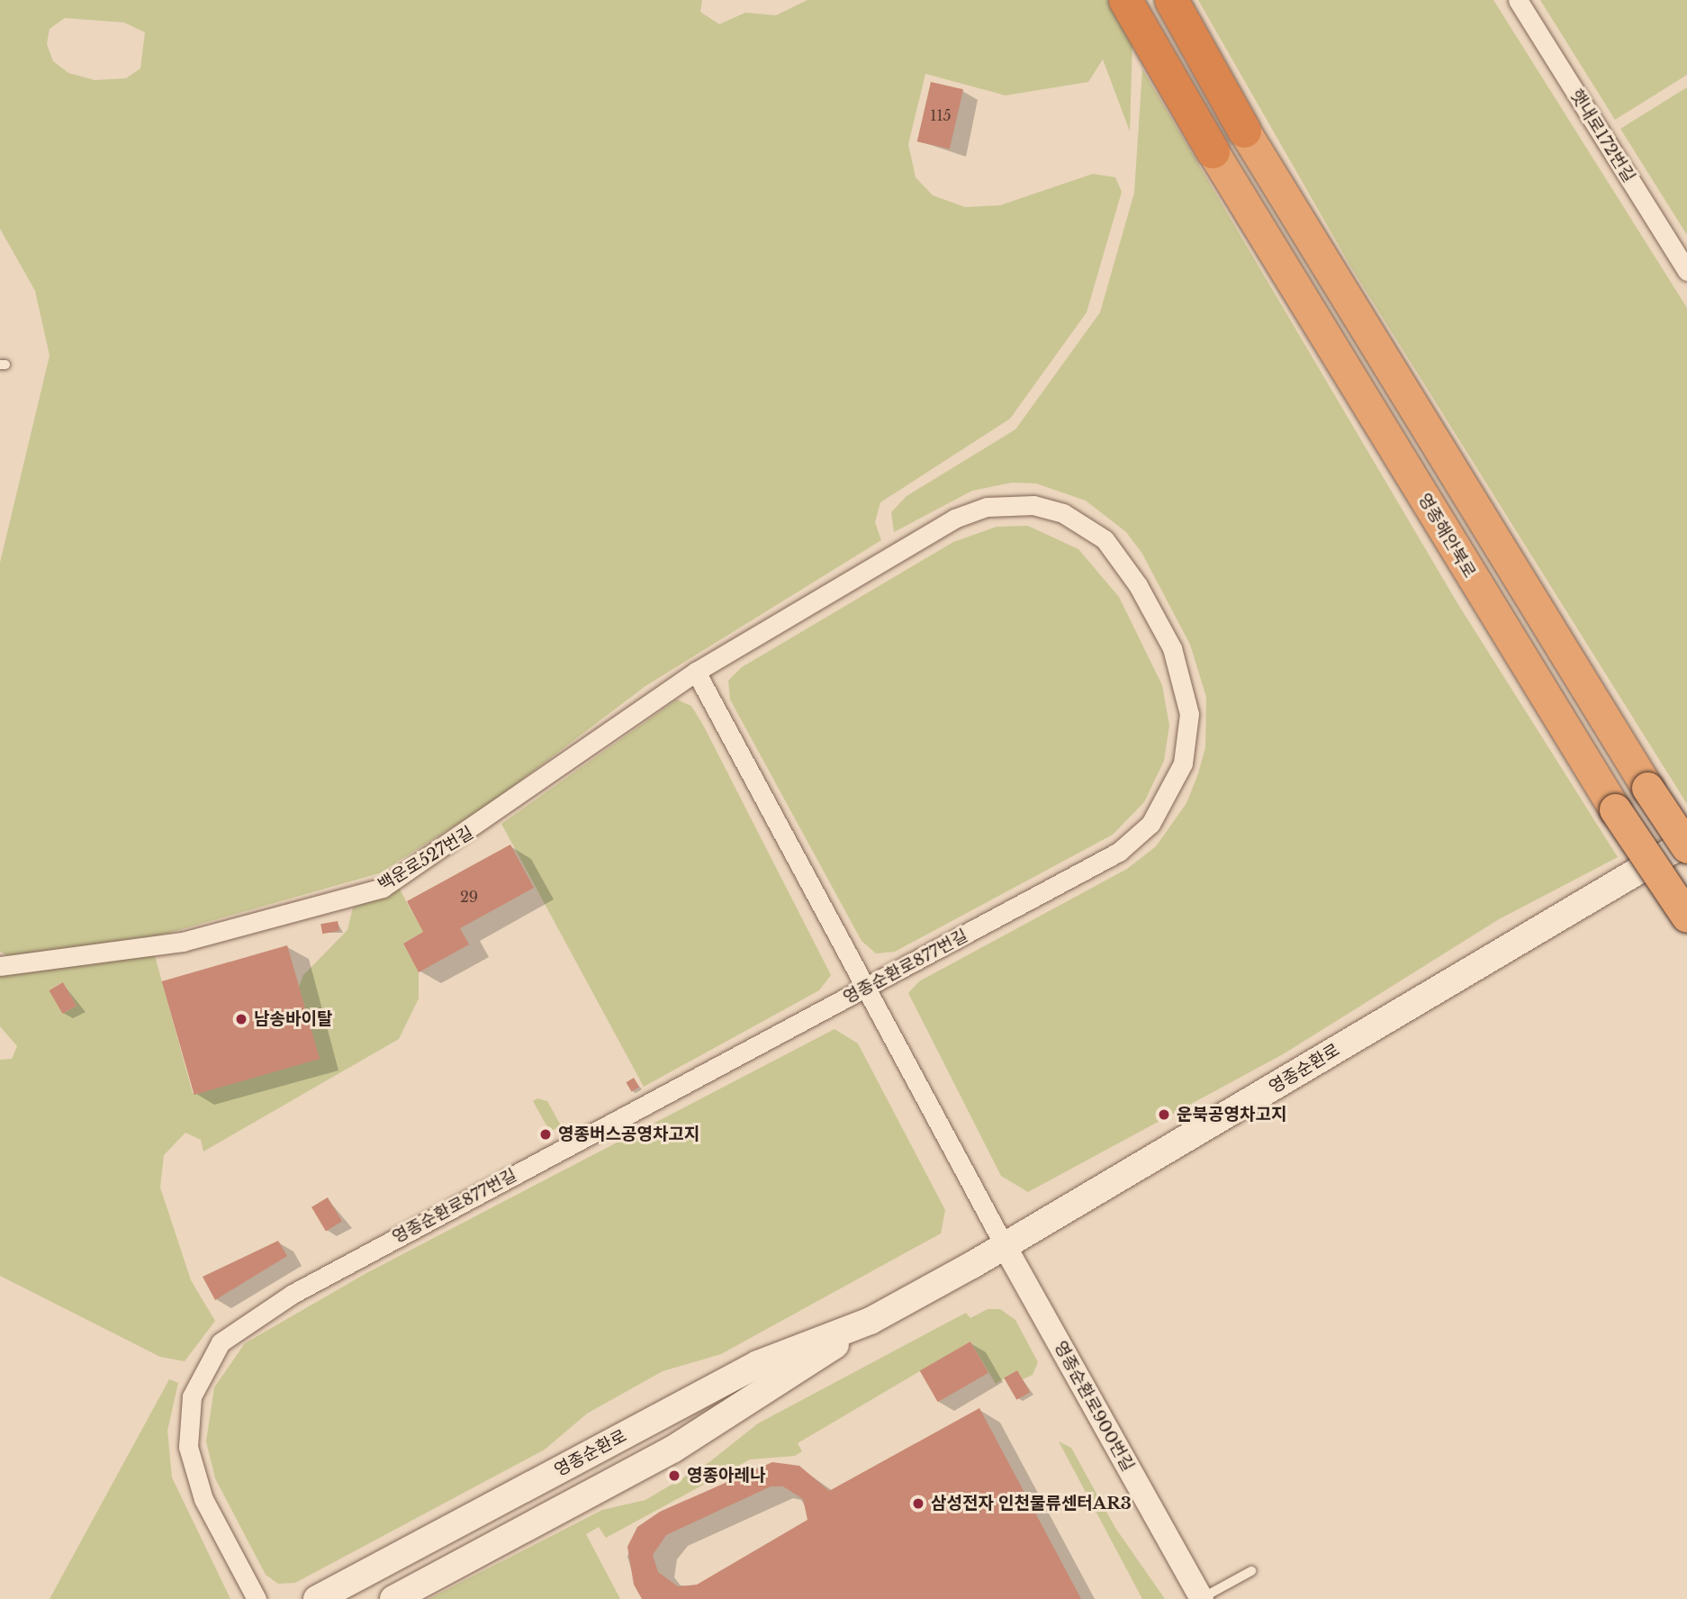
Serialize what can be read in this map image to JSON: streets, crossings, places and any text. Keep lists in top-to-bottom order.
{
  "streets": {
    "highway": ["영종해안북로"],
    "main road": ["영종순환로"],
    "street": [
      "햇내로172번길",
      "백운로527번길",
      "영종순환로877번길",
      "영종순환로900번길"
    ]
  },
  "crossings": [
    ["백운로527번길", "영종순환로877번길"],
    ["영종순환로", "영종순환로900번길"]
  ],
  "places": [
    "남송바이탈",
    "운북공영차고지",
    "영종버스공영차고지",
    "영종아레나",
    "삼성전자 인천물류센터AR3"
  ],
  "house_numbers": ["115", "29"]
}
